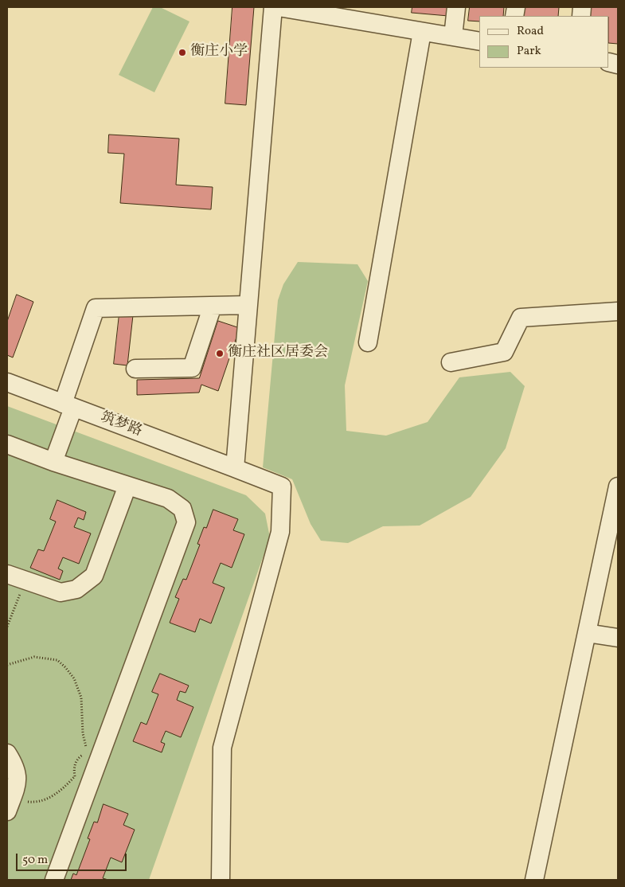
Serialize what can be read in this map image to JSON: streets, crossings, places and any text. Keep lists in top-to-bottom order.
{
  "streets": {
    "street": ["筑梦路"]
  },
  "places": ["衡庄小学", "衡庄社区居委会"],
  "legend": ["Road", "Park"],
  "scale_bar": "50 m"
}
